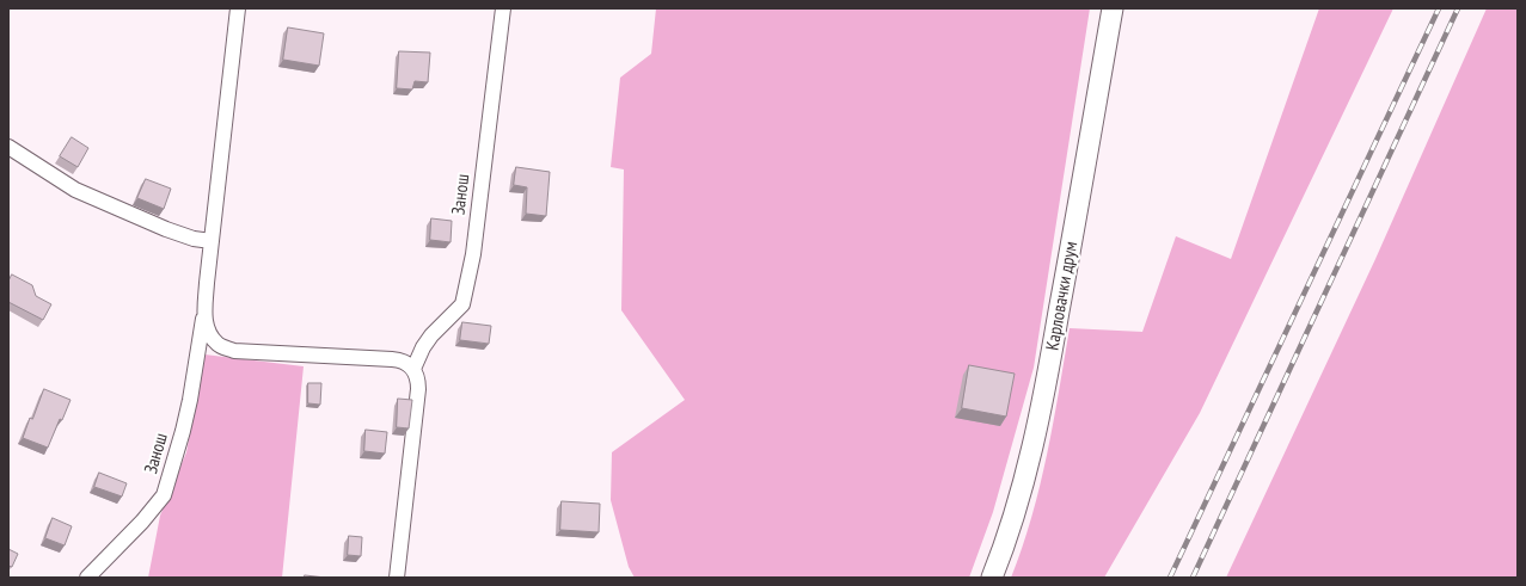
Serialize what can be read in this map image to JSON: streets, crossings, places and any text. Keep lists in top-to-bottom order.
{
  "streets": {
    "main road": ["Карловачки друм"],
    "street": ["Занош"]
  }
}
